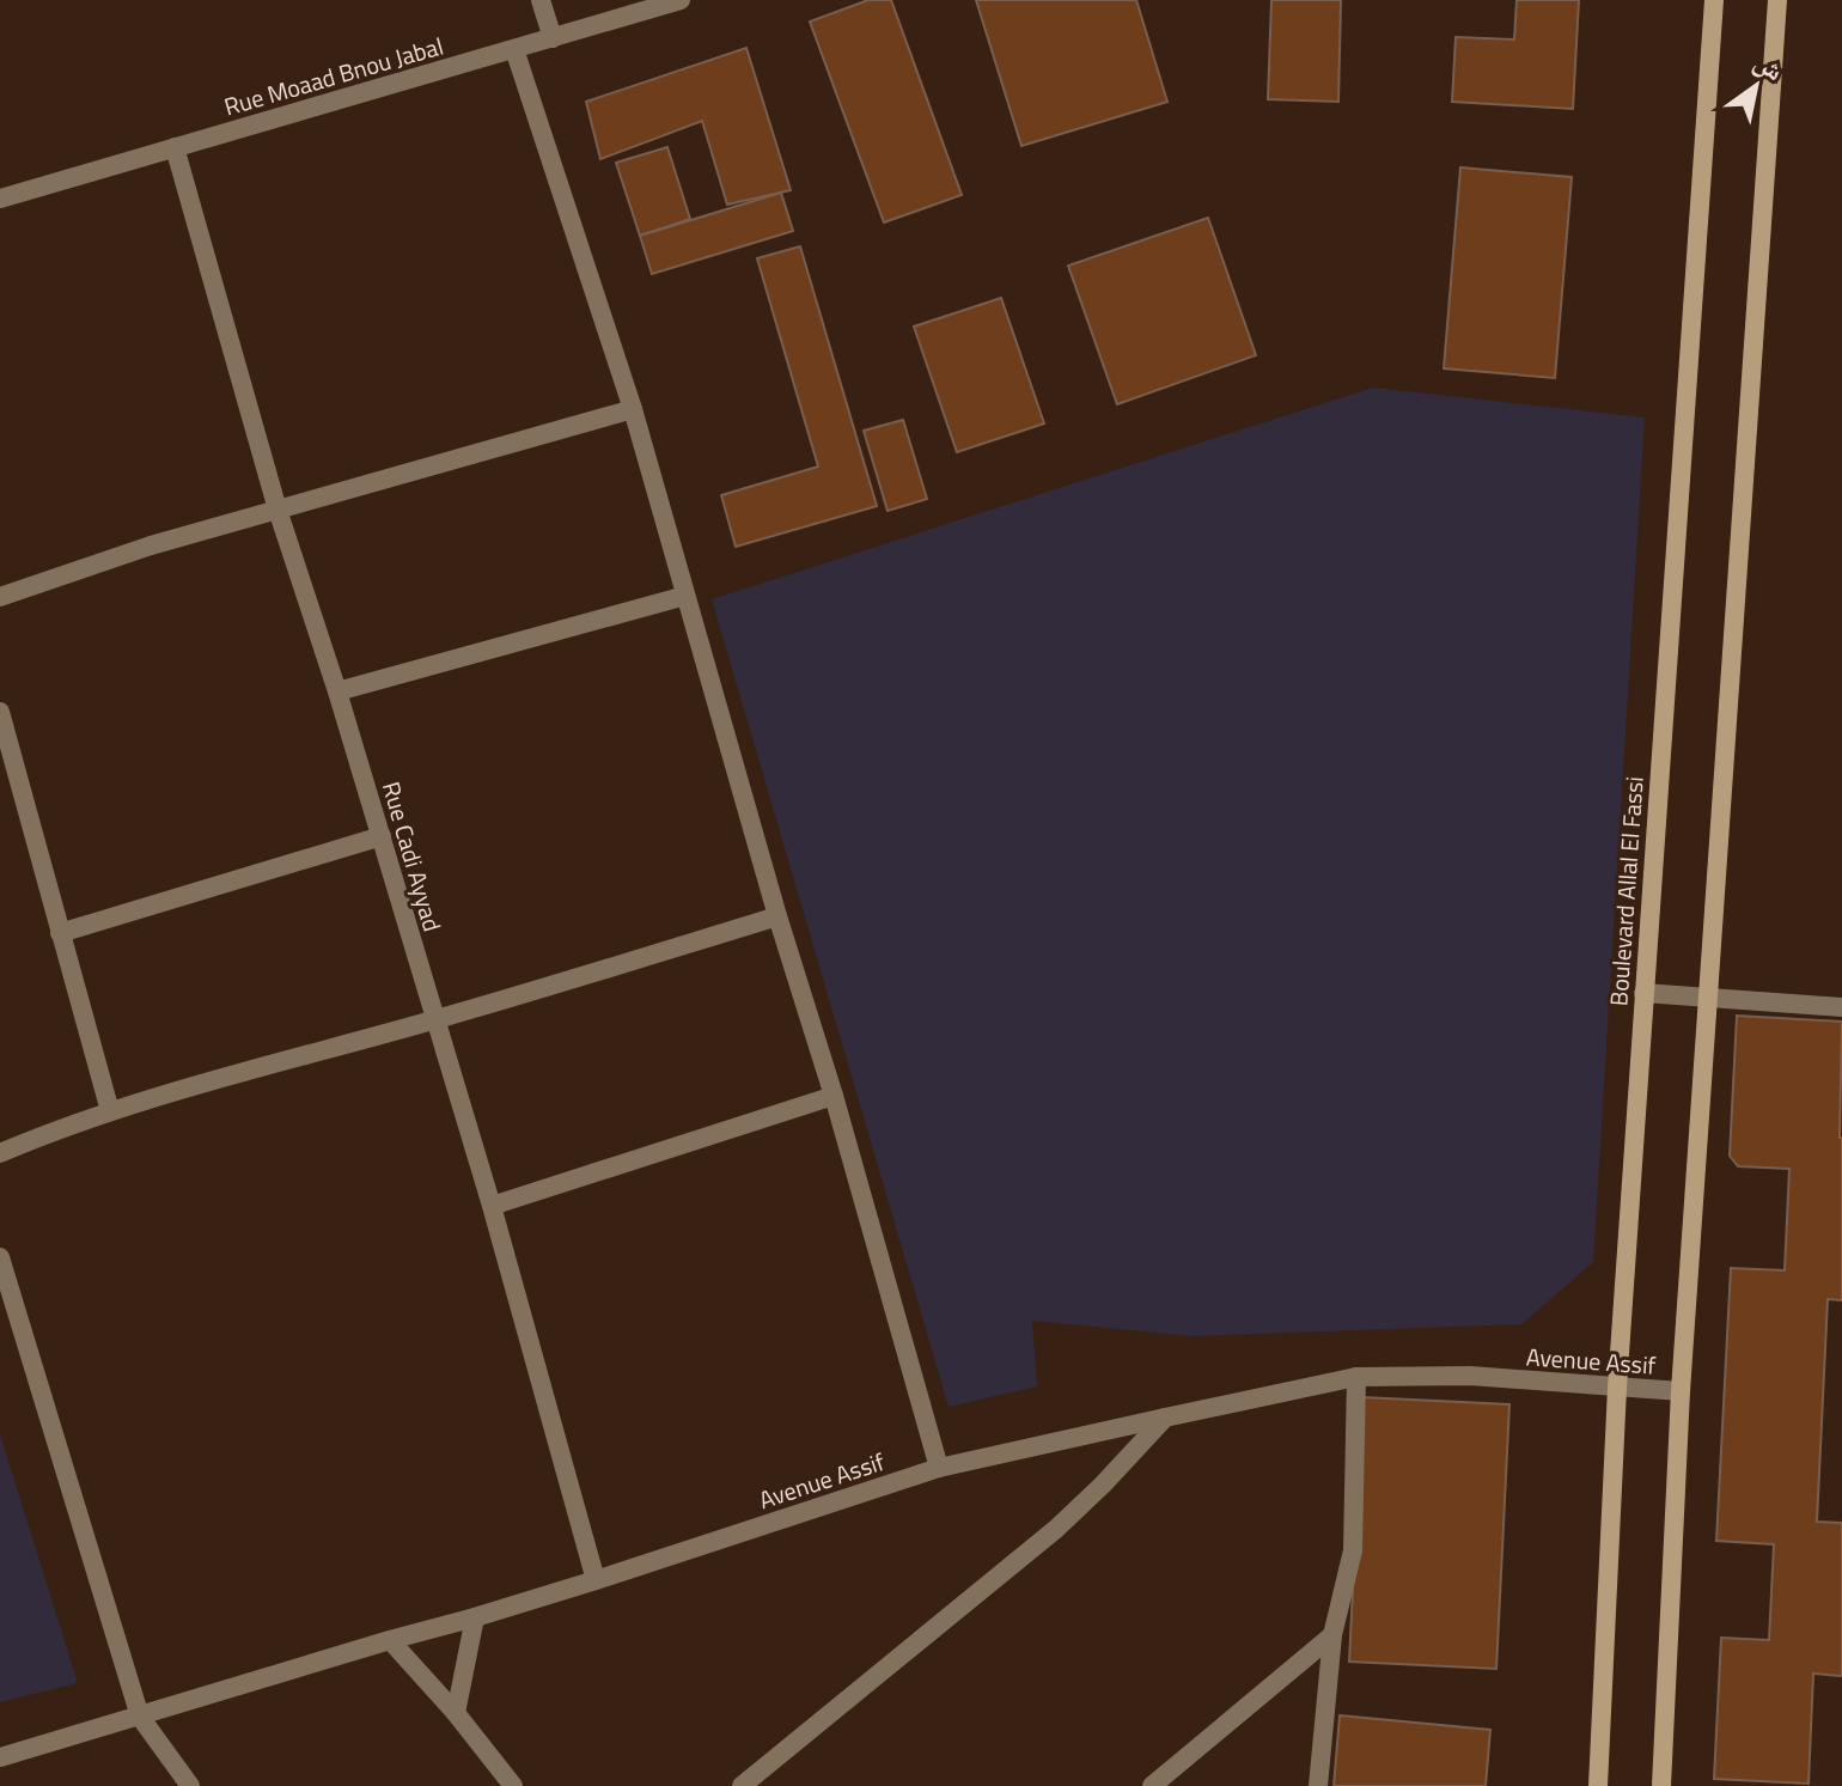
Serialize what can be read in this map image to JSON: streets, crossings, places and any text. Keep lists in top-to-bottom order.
{
  "streets": {
    "main road": ["Boulevard Allal El Fassi"],
    "street": ["Rue Moaad Bnou Jabal", "Rue Cadi Ayyad", "Avenue Assif"]
  },
  "crossings": [
    ["Rue Moaad Bnou Jabal", "Rue Cadi Ayyad"],
    ["Rue Cadi Ayyad", "Avenue Assif"],
    ["Boulevard Allal El Fassi", "Avenue Assif"]
  ],
  "north": "top right"
}
